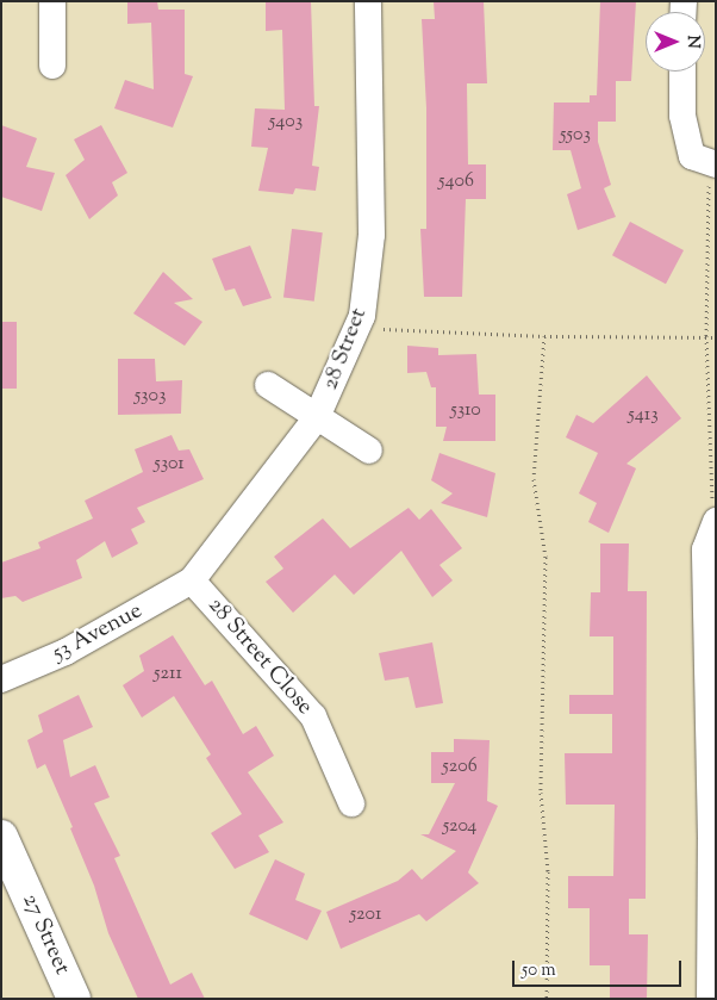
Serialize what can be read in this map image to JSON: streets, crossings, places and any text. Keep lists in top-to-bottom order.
{
  "streets": {
    "street": [
      "28 Street",
      "53 Avenue",
      "28 Street Close",
      "27 Street"
    ]
  },
  "crossings": [
    ["28 Street", "53 Avenue"],
    ["28 Street", "28 Street Close"],
    ["53 Avenue", "28 Street Close"]
  ],
  "house_numbers": [
    "5403",
    "5503",
    "5406",
    "5303",
    "5310",
    "5413",
    "5301",
    "5211",
    "5206",
    "5204",
    "5201"
  ],
  "scale_bar": "50 m",
  "north": "right"
}
